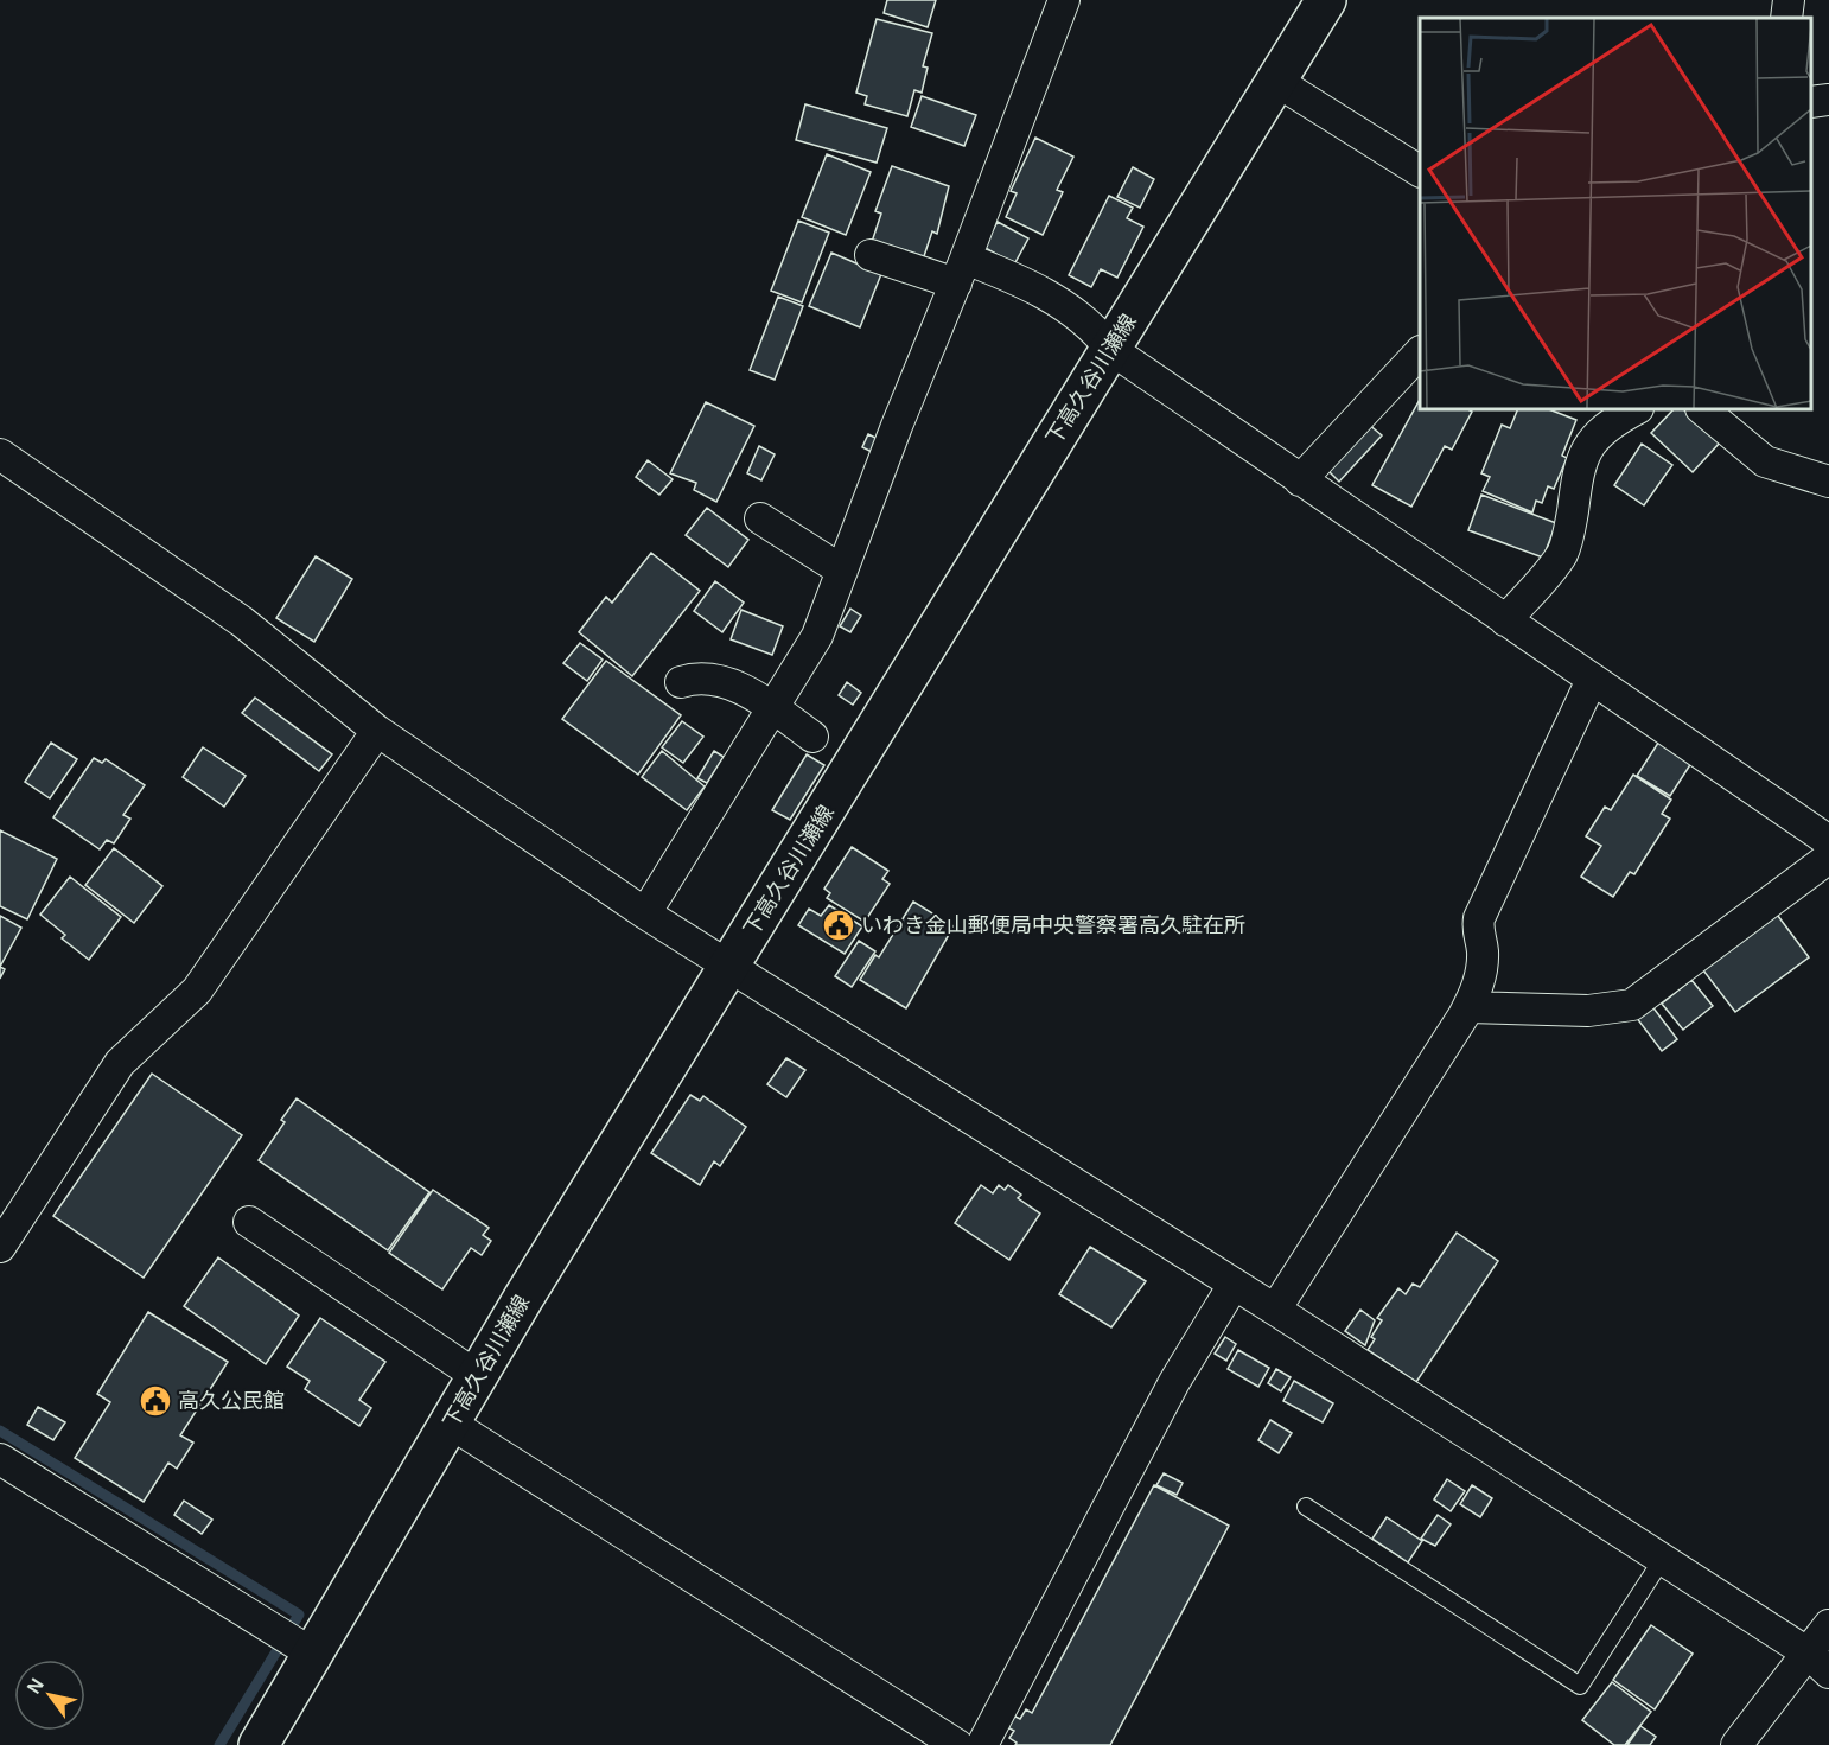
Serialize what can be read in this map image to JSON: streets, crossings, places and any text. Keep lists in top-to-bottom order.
{
  "streets": {
    "main road": ["下高久谷川瀬線"]
  },
  "places": {
    "public building": ["いわき金山郵便局中央警察署高久駐在所", "高久公民館"]
  },
  "north": "top left"
}
